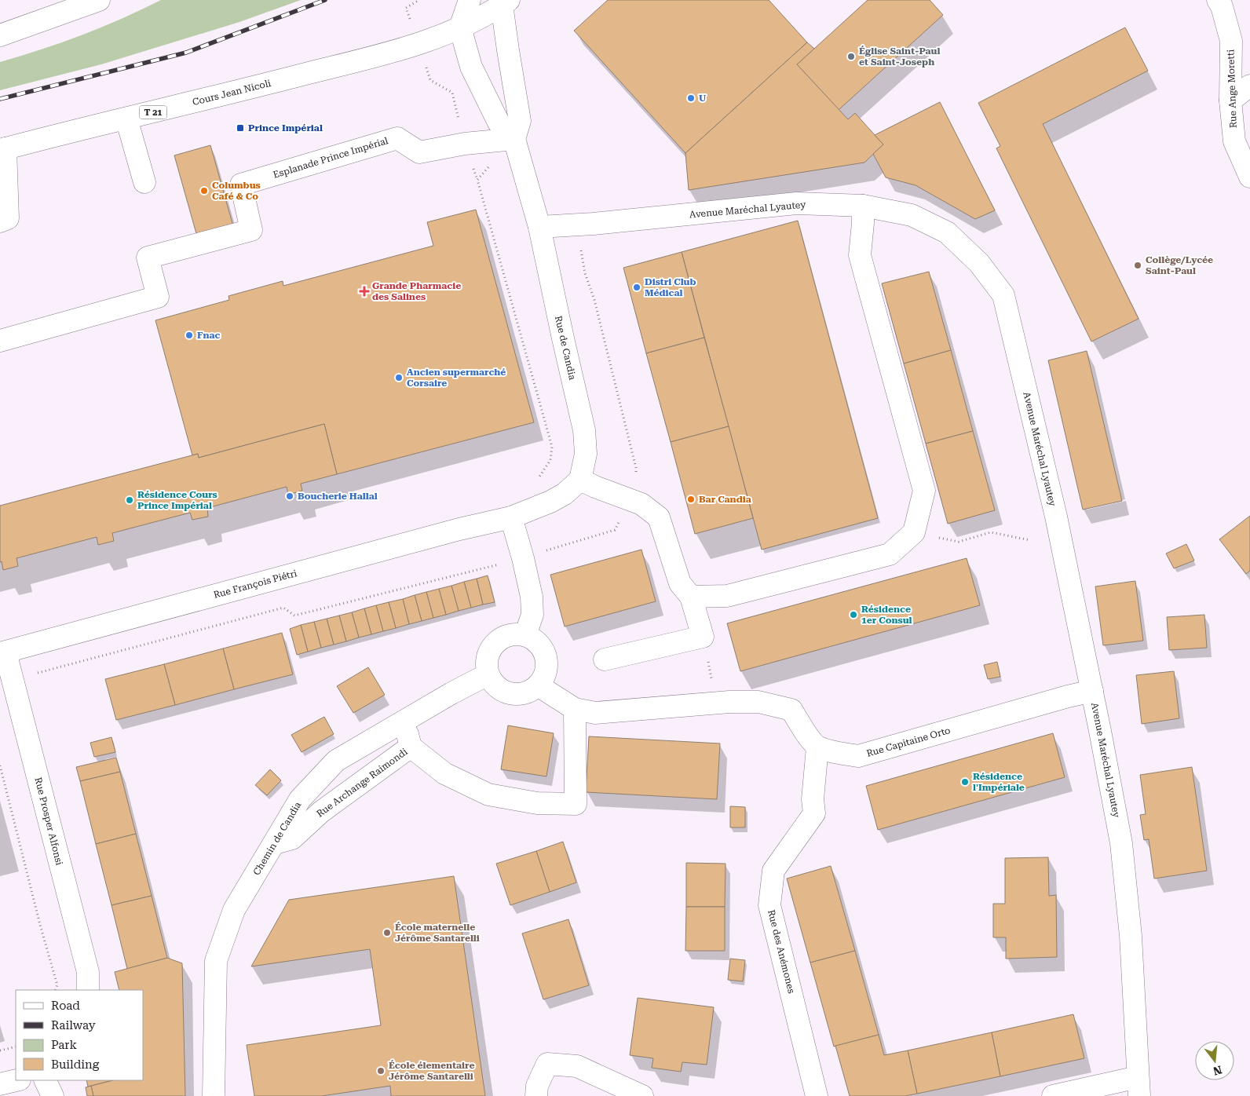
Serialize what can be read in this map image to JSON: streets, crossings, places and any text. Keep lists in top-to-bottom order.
{
  "streets": {
    "street": [
      "Rue Ange Moretti",
      "Cours Jean Nicoli",
      "T 21",
      "Esplanade Prince Impérial",
      "Avenue Maréchal Lyautey",
      "Rue de Candia",
      "Rue François Piétri",
      "Rue Capitaine Orto",
      "Rue Archange Raimondi",
      "Rue Prosper Alfonsi",
      "Chemin de Candia",
      "Rue des Anémones"
    ]
  },
  "crossings": [
    ["Cours Jean Nicoli", "Rue de Candia"],
    ["Esplanade Prince Impérial", "Rue de Candia"],
    ["Avenue Maréchal Lyautey", "Rue de Candia"],
    ["Avenue Maréchal Lyautey", "Rue Capitaine Orto"],
    ["Rue François Piétri", "Rue Prosper Alfonsi"],
    ["Rue Capitaine Orto", "Rue des Anémones"],
    ["Rue Archange Raimondi", "Chemin de Candia"]
  ],
  "places": {
    "other": [
      "Église Saint-Paul et Saint-Joseph",
      "U",
      "Columbus Café & Co",
      "Collège/Lycée Saint-Paul",
      "Distri Club Médical",
      "Fnac",
      "Ancien supermarché Corsaire",
      "Boucherie Hallal",
      "Bar Candia",
      "Résidence Cours Prince Impérial",
      "Résidence 1er Consul",
      "Résidence l'Impériale",
      "École maternelle Jérôme Santarelli",
      "École élementaire Jérôme Santarelli"
    ],
    "transit": ["Prince Impérial"],
    "health": ["Grande Pharmacie des Salines"]
  },
  "legend": [
    "Road",
    "Railway",
    "Park",
    "Building"
  ],
  "north": "bottom"
}
